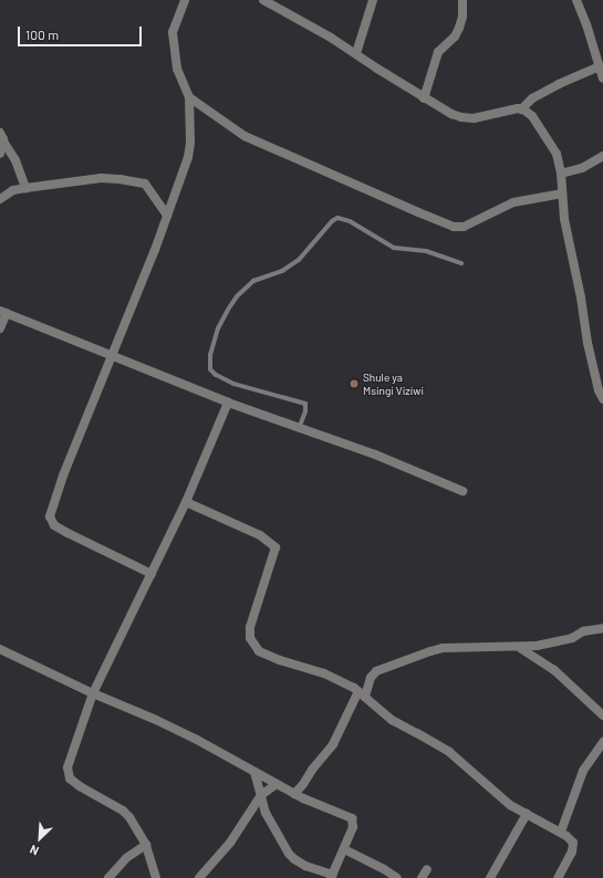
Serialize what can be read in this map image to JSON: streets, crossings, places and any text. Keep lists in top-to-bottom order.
{
  "places": ["Shule ya Msingi Viziwi"],
  "scale_bar": "100 m",
  "north": "bottom left"
}
